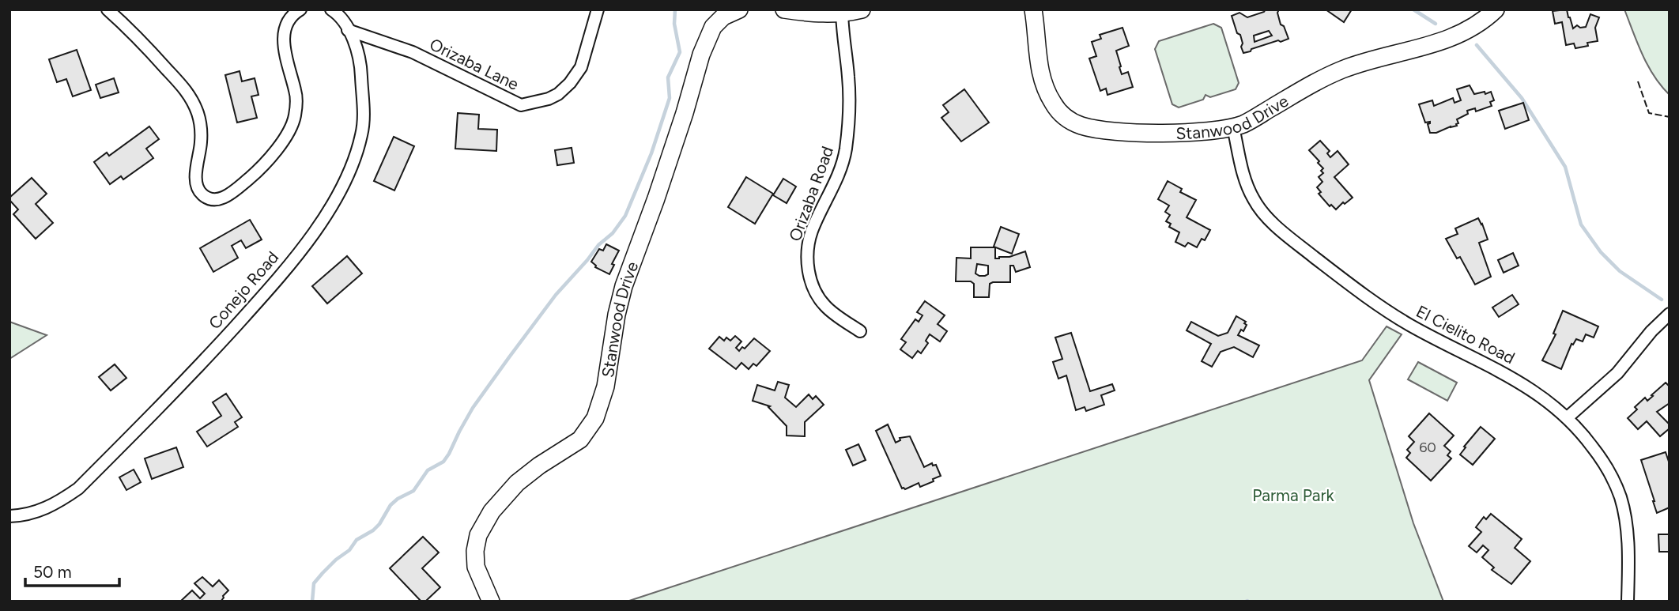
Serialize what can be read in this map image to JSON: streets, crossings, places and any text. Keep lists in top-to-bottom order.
{
  "streets": {
    "main road": ["Stanwood Drive"],
    "street": [
      "Orizaba Lane",
      "Orizaba Road",
      "Conejo Road",
      "El Cielito Road"
    ]
  },
  "crossings": [
    ["Orizaba Lane", "Conejo Road"],
    ["Stanwood Drive", "El Cielito Road"]
  ],
  "parks": ["Parma Park"],
  "house_numbers": ["60"],
  "scale_bar": "50 m"
}
